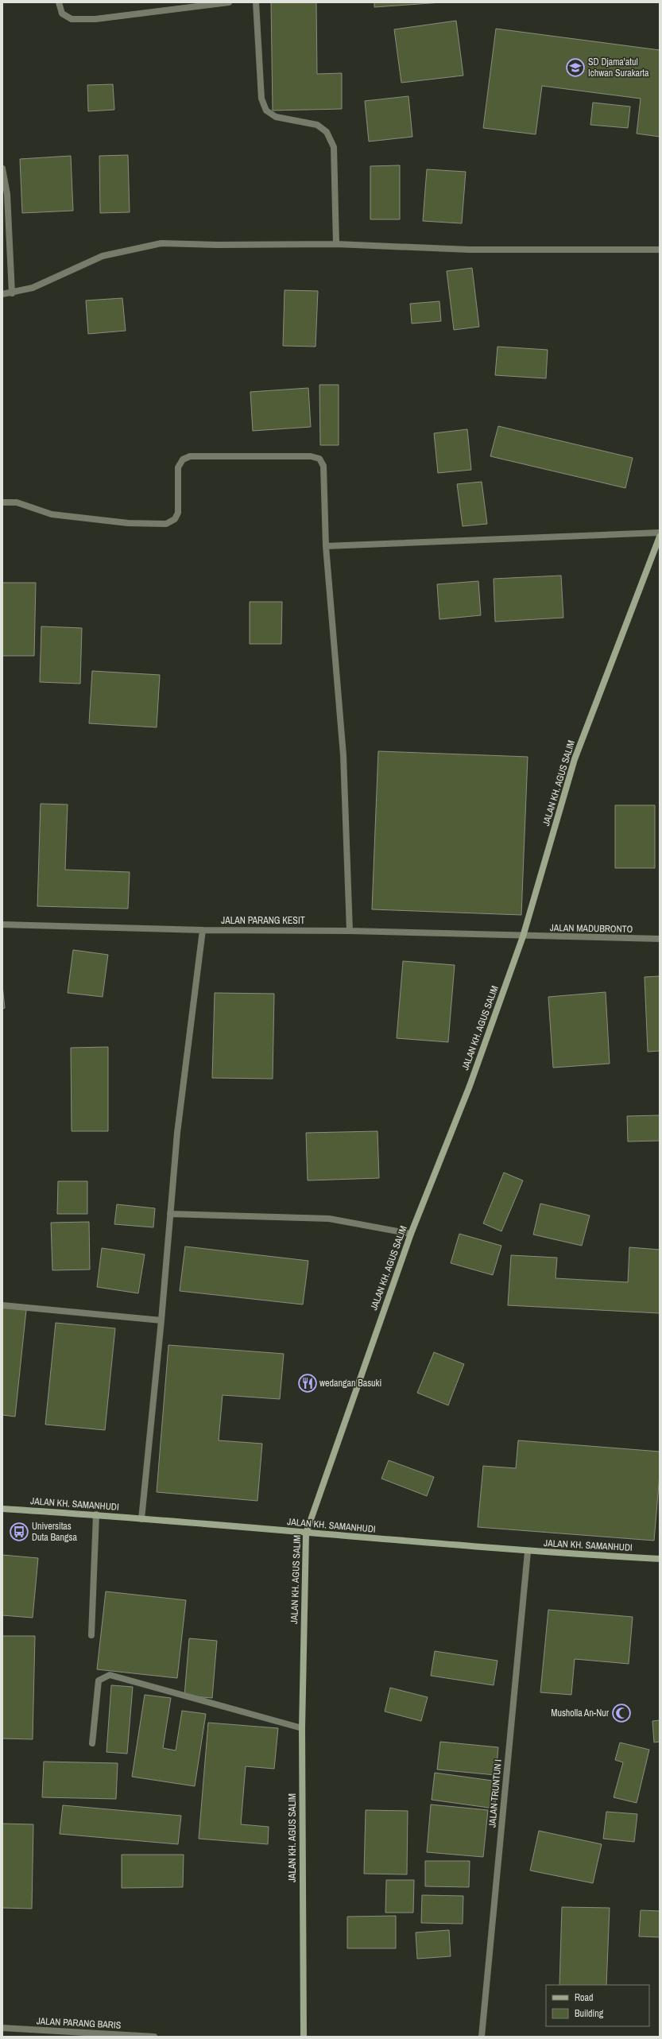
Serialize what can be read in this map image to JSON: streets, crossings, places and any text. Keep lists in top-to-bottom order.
{
  "streets": {
    "main road": ["JALAN KH. AGUS SALIM", "JALAN KH. SAMANHUDI"],
    "street": [
      "JALAN PARANG KESIT",
      "JALAN MADUBRONTO",
      "JALAN TRUNTUN I",
      "JALAN PARANG BARIS"
    ]
  },
  "crossings": [
    ["JALAN KH. AGUS SALIM", "JALAN PARANG KESIT"],
    ["JALAN KH. AGUS SALIM", "JALAN MADUBRONTO"],
    ["JALAN KH. AGUS SALIM", "JALAN KH. SAMANHUDI"],
    ["JALAN PARANG KESIT", "JALAN MADUBRONTO"],
    ["JALAN KH. SAMANHUDI", "JALAN TRUNTUN I"]
  ],
  "places": {
    "school or university": ["SD Djama'atul Ichwan Surakarta"],
    "restaurant": ["wedangan Basuki"],
    "bus stop": ["Universitas Duta Bangsa"],
    "mosque": ["Musholla An-Nur"]
  },
  "legend": ["Road", "Building"]
}
